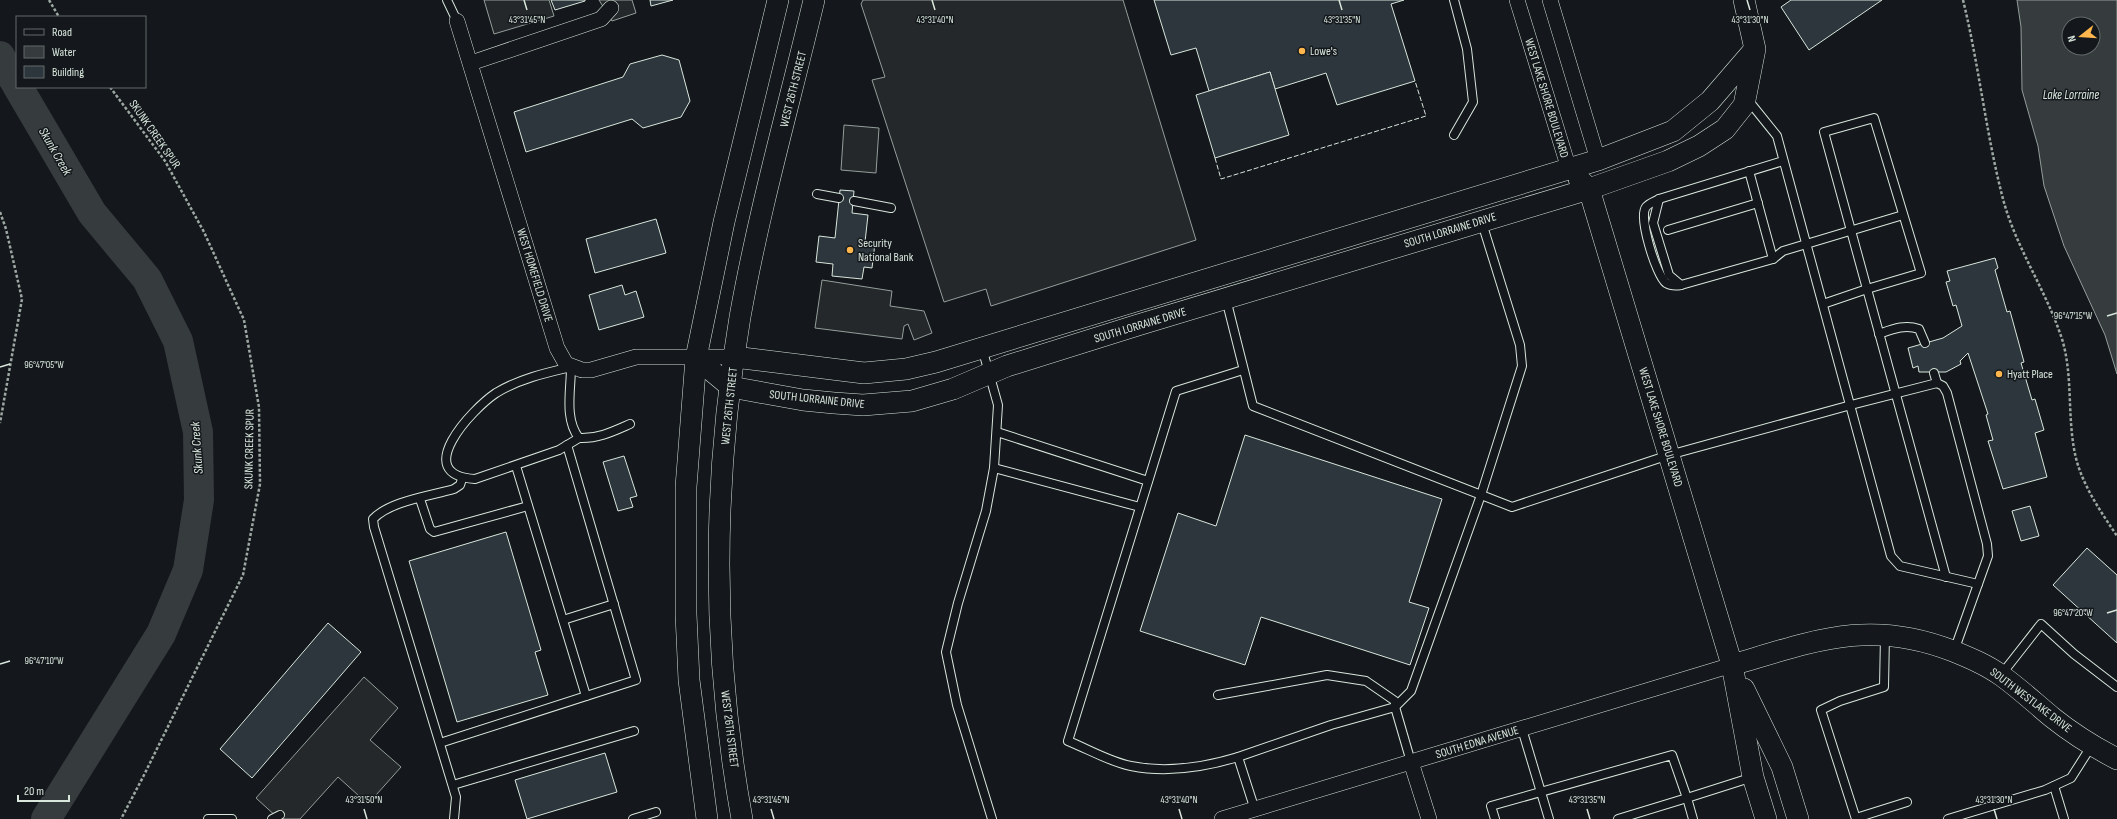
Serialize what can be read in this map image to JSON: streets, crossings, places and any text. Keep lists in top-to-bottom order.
{
  "streets": {
    "street": [
      "WEST 26TH STREET",
      "WEST LAKE SHORE BOULEVARD",
      "SOUTH LORRAINE DRIVE",
      "WEST HOMEFIELD DRIVE",
      "SOUTH WESTLAKE DRIVE",
      "SOUTH EDNA AVENUE"
    ],
    "path": ["SKUNK CREEK SPUR"]
  },
  "crossings": [
    ["WEST 26TH STREET", "SOUTH LORRAINE DRIVE"],
    ["WEST LAKE SHORE BOULEVARD", "SOUTH LORRAINE DRIVE"],
    ["WEST LAKE SHORE BOULEVARD", "SOUTH WESTLAKE DRIVE"],
    ["WEST LAKE SHORE BOULEVARD", "SOUTH EDNA AVENUE"],
    ["SOUTH WESTLAKE DRIVE", "SOUTH EDNA AVENUE"]
  ],
  "water": ["Lake Lorraine", "Skunk Creek"],
  "places": ["Lowe's", "Security National Bank", "Hyatt Place"],
  "legend": ["Road", "Water", "Building"],
  "scale_bar": "20 m",
  "north": "left",
  "coordinates": [
    "43°31'45\"N",
    "43°31'40\"N",
    "43°31'35\"N",
    "43°31'30\"N",
    "96°47'15\"W",
    "96°47'05\"W",
    "96°47'20\"W",
    "96°47'10\"W",
    "43°31'50\"N"
  ]
}
